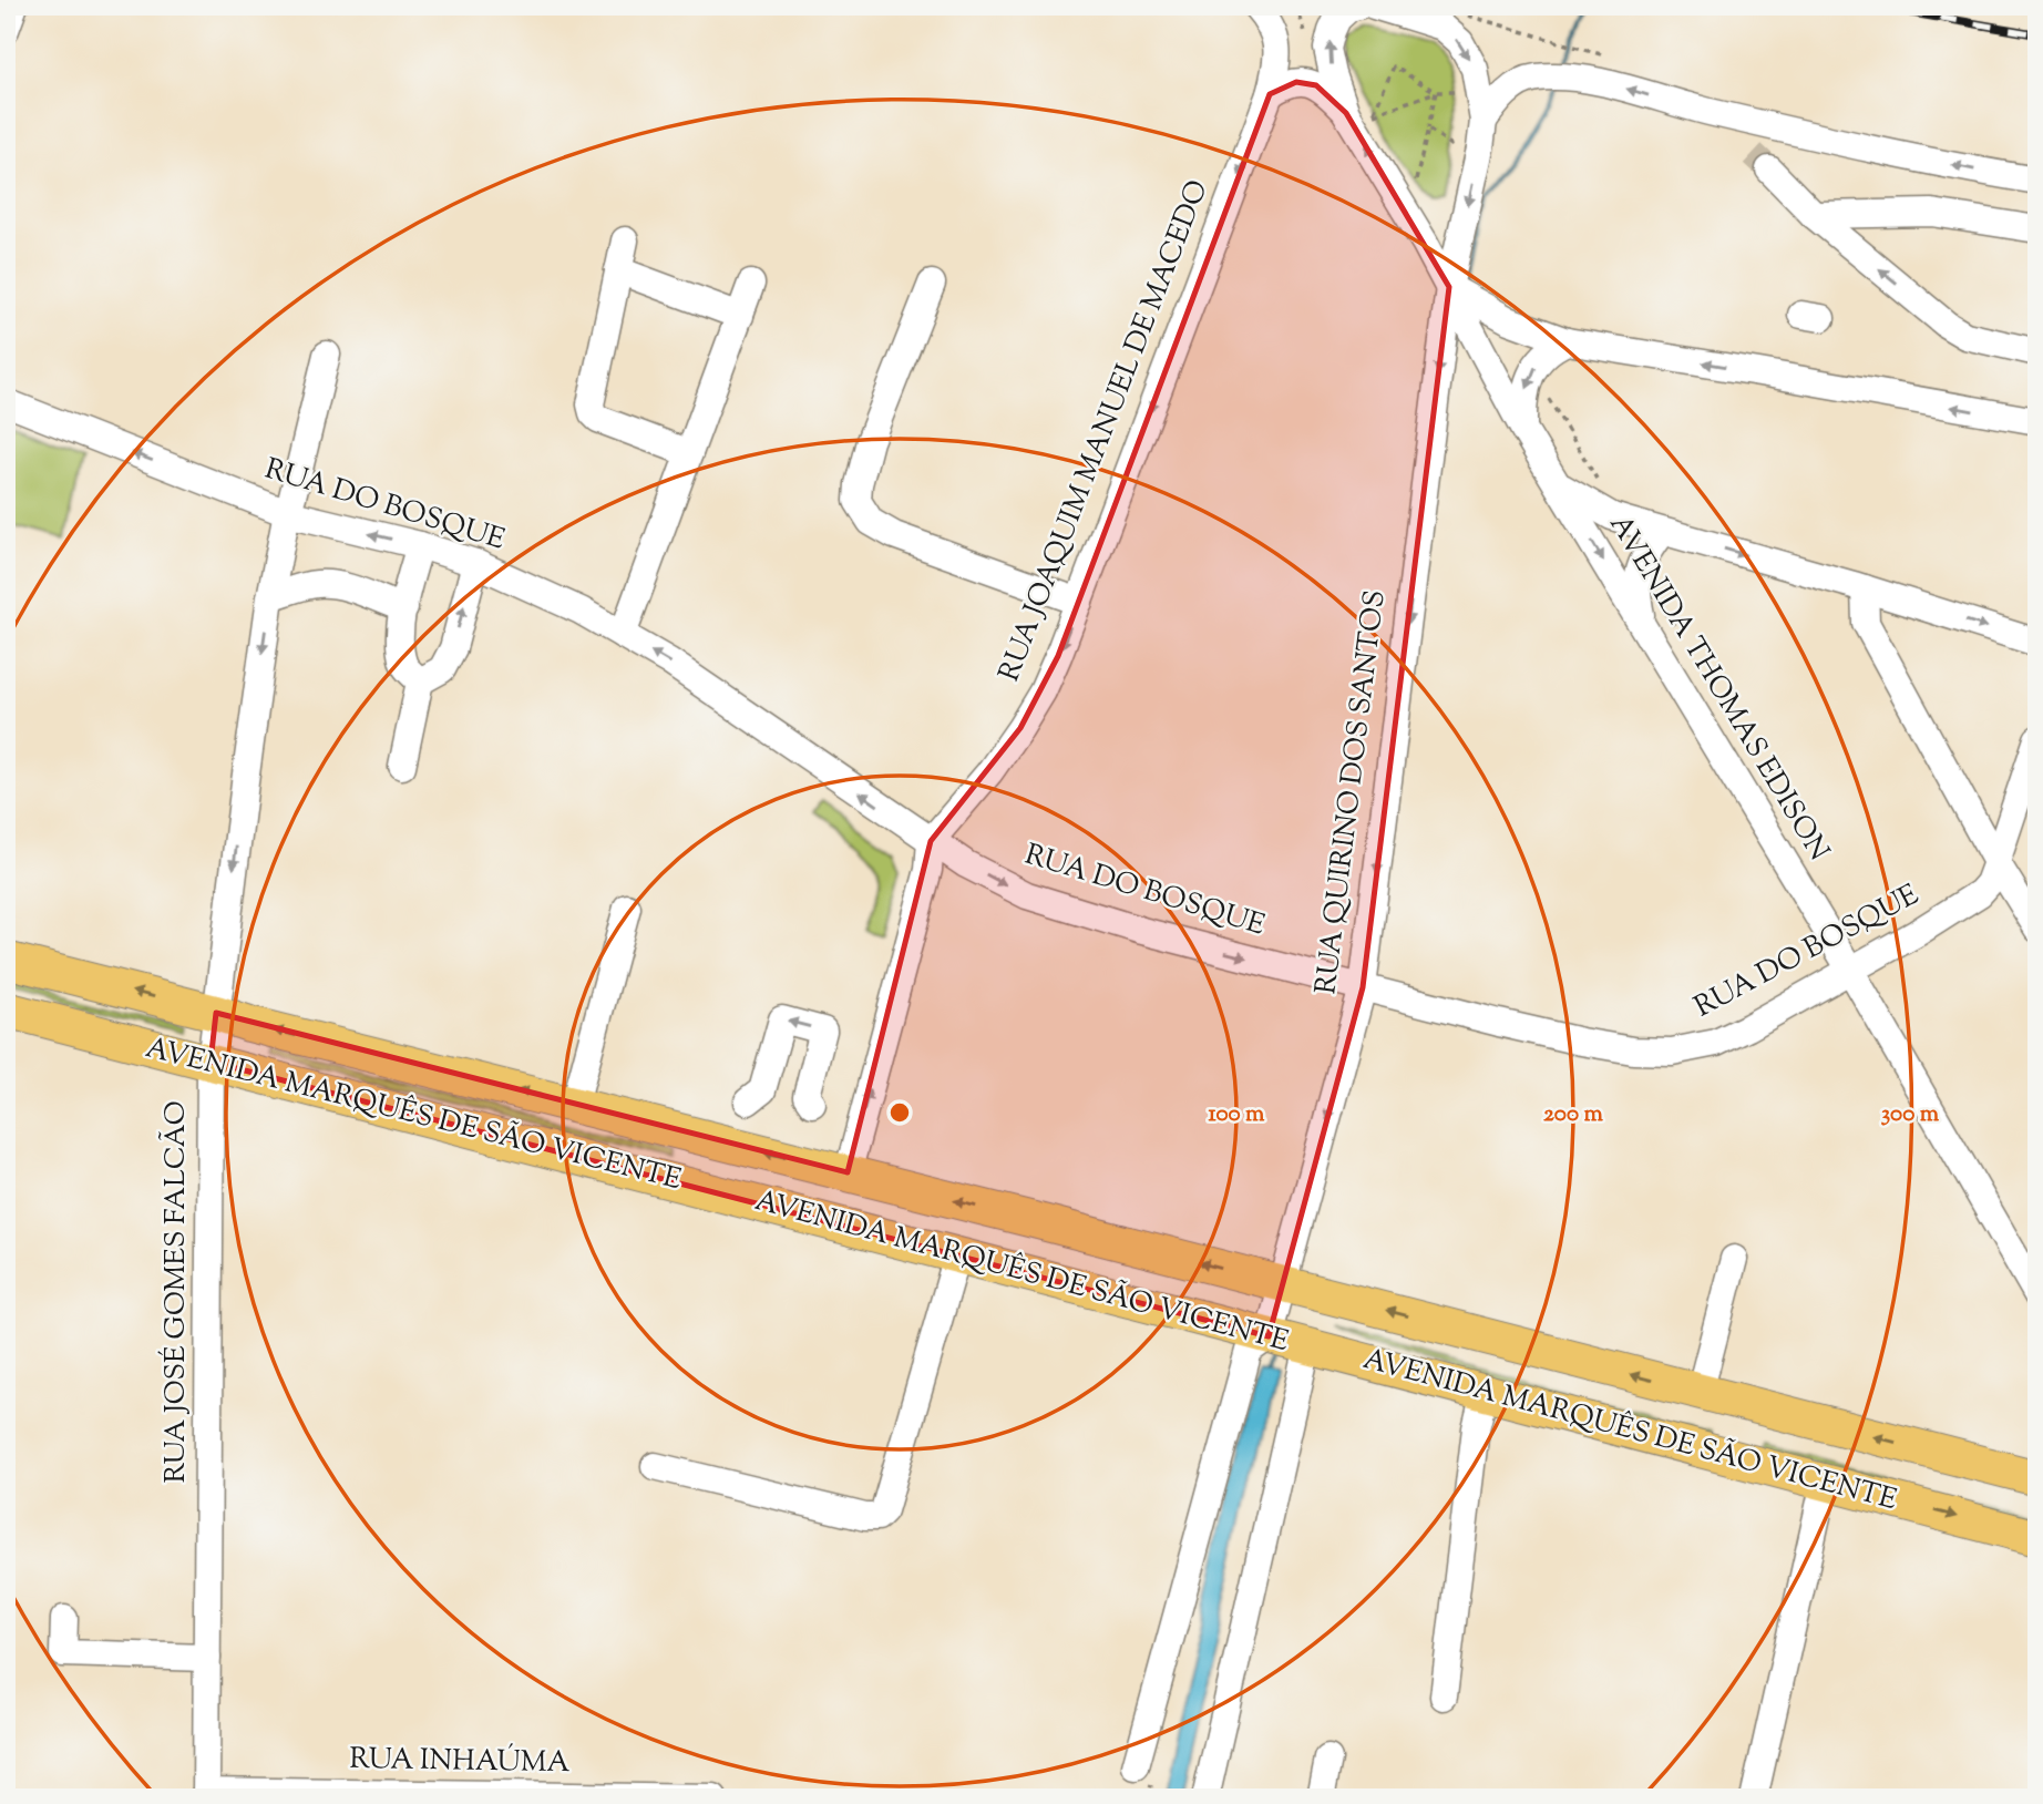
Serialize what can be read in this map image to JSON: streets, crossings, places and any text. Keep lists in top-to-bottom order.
{
  "streets": {
    "main road": ["AVENIDA MARQUÊS DE SÃO VICENTE"],
    "street": [
      "RUA JOAQUIM MANUEL DE MACEDO",
      "RUA DO BOSQUE",
      "AVENIDA THOMAS EDISON",
      "RUA QUIRINO DOS SANTOS",
      "RUA JOSÉ GOMES FALCÃO",
      "RUA INHAÚMA"
    ]
  },
  "crossings": [
    ["RUA JOAQUIM MANUEL DE MACEDO", "RUA DO BOSQUE"],
    ["RUA JOAQUIM MANUEL DE MACEDO", "AVENIDA THOMAS EDISON"],
    ["RUA DO BOSQUE", "AVENIDA THOMAS EDISON"],
    ["RUA DO BOSQUE", "RUA QUIRINO DOS SANTOS"],
    ["RUA DO BOSQUE", "RUA JOSÉ GOMES FALCÃO"],
    ["AVENIDA THOMAS EDISON", "RUA QUIRINO DOS SANTOS"],
    ["RUA QUIRINO DOS SANTOS", "AVENIDA MARQUÊS DE SÃO VICENTE"],
    ["AVENIDA MARQUÊS DE SÃO VICENTE", "RUA JOSÉ GOMES FALCÃO"],
    ["RUA JOSÉ GOMES FALCÃO", "RUA INHAÚMA"]
  ],
  "one_way": ["RUA JOAQUIM MANUEL DE MACEDO", "RUA QUIRINO DOS SANTOS"],
  "rings": ["100 m", "200 m", "300 m"]
}
